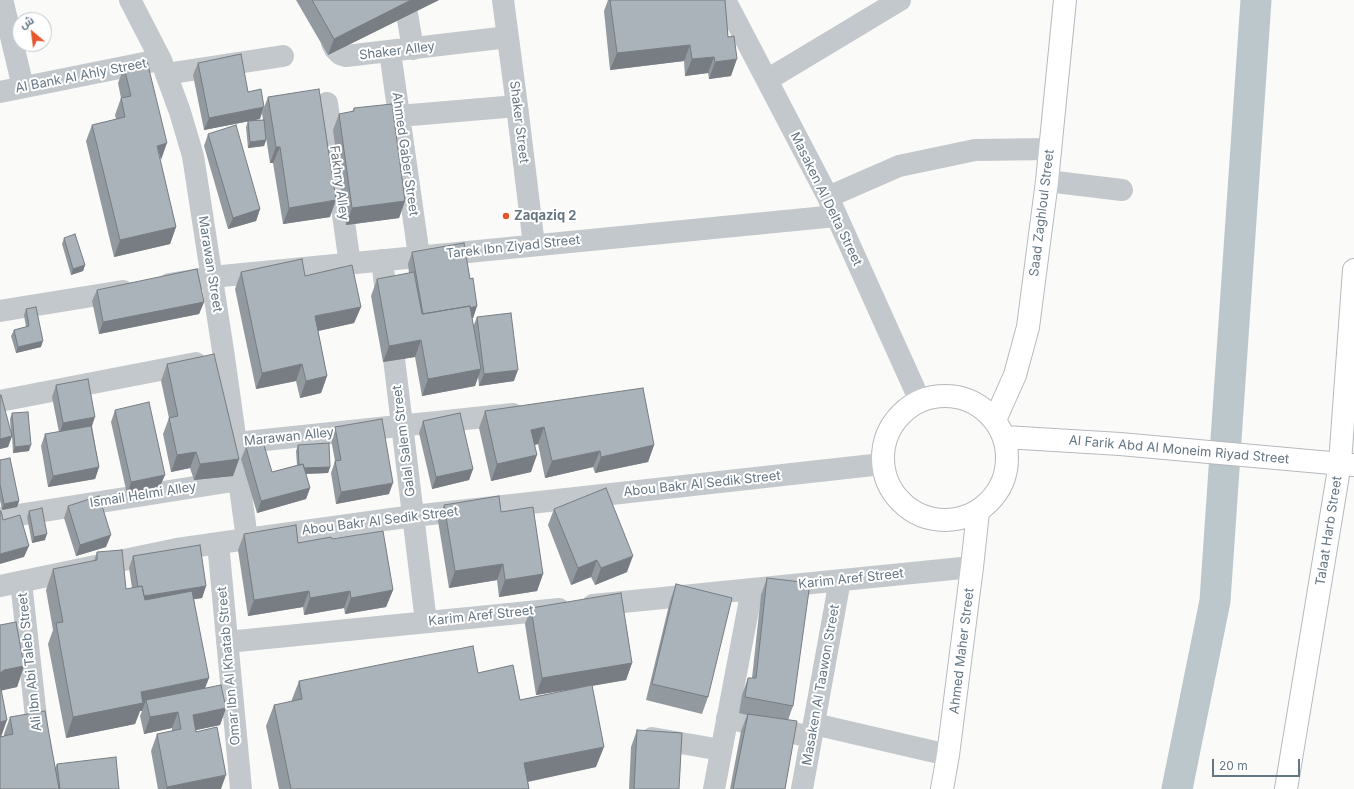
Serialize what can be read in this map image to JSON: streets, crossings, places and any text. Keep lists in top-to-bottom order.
{
  "streets": {
    "main road": [
      "Saad Zaghloul Street",
      "Al Farik Abd Al Moneim Riyad Street",
      "Talaat Harb Street",
      "Ahmed Maher Street"
    ],
    "street": [
      "Shaker Alley",
      "Al Bank Al Ahly Street",
      "Shaker Street",
      "Ahmed Gaber Street",
      "Fakhry Alley",
      "Masaken Al Delta Street",
      "Tarek Ibn Ziyad Street",
      "Marawan Street",
      "Marawan Alley",
      "Galal Salem Street",
      "Abou Bakr Al Sedik Street",
      "Ismail Helmi Alley",
      "Karim Aref Street",
      "Ali Ibn Abi Taleb Street",
      "Omar Ibn Al Khatab Street",
      "Masaken Al Taawon Street"
    ]
  },
  "crossings": [
    ["Shaker Alley", "Shaker Street"],
    ["Shaker Alley", "Ahmed Gaber Street"],
    ["Al Bank Al Ahly Street", "Marawan Street"],
    ["Shaker Street", "Tarek Ibn Ziyad Street"],
    ["Ahmed Gaber Street", "Tarek Ibn Ziyad Street"],
    ["Fakhry Alley", "Tarek Ibn Ziyad Street"],
    ["Masaken Al Delta Street", "Saad Zaghloul Street"],
    ["Masaken Al Delta Street", "Tarek Ibn Ziyad Street"],
    ["Masaken Al Delta Street", "Al Farik Abd Al Moneim Riyad Street"],
    ["Masaken Al Delta Street", "Abou Bakr Al Sedik Street"],
    ["Masaken Al Delta Street", "Ahmed Maher Street"],
    ["Saad Zaghloul Street", "Tarek Ibn Ziyad Street"],
    ["Saad Zaghloul Street", "Al Farik Abd Al Moneim Riyad Street"],
    ["Saad Zaghloul Street", "Abou Bakr Al Sedik Street"],
    ["Saad Zaghloul Street", "Ahmed Maher Street"],
    ["Tarek Ibn Ziyad Street", "Marawan Street"],
    ["Tarek Ibn Ziyad Street", "Galal Salem Street"],
    ["Marawan Street", "Marawan Alley"],
    ["Marawan Street", "Abou Bakr Al Sedik Street"],
    ["Marawan Street", "Ismail Helmi Alley"],
    ["Marawan Alley", "Galal Salem Street"],
    ["Galal Salem Street", "Abou Bakr Al Sedik Street"],
    ["Galal Salem Street", "Karim Aref Street"],
    ["Al Farik Abd Al Moneim Riyad Street", "Abou Bakr Al Sedik Street"],
    ["Al Farik Abd Al Moneim Riyad Street", "Talaat Harb Street"],
    ["Al Farik Abd Al Moneim Riyad Street", "Ahmed Maher Street"],
    ["Abou Bakr Al Sedik Street", "Ahmed Maher Street"],
    ["Abou Bakr Al Sedik Street", "Ali Ibn Abi Taleb Street"],
    ["Abou Bakr Al Sedik Street", "Omar Ibn Al Khatab Street"],
    ["Karim Aref Street", "Ahmed Maher Street"],
    ["Karim Aref Street", "Omar Ibn Al Khatab Street"],
    ["Karim Aref Street", "Masaken Al Taawon Street"]
  ],
  "places": ["Zaqaziq 2"],
  "scale_bar": "20 m",
  "north": "top left"
}
